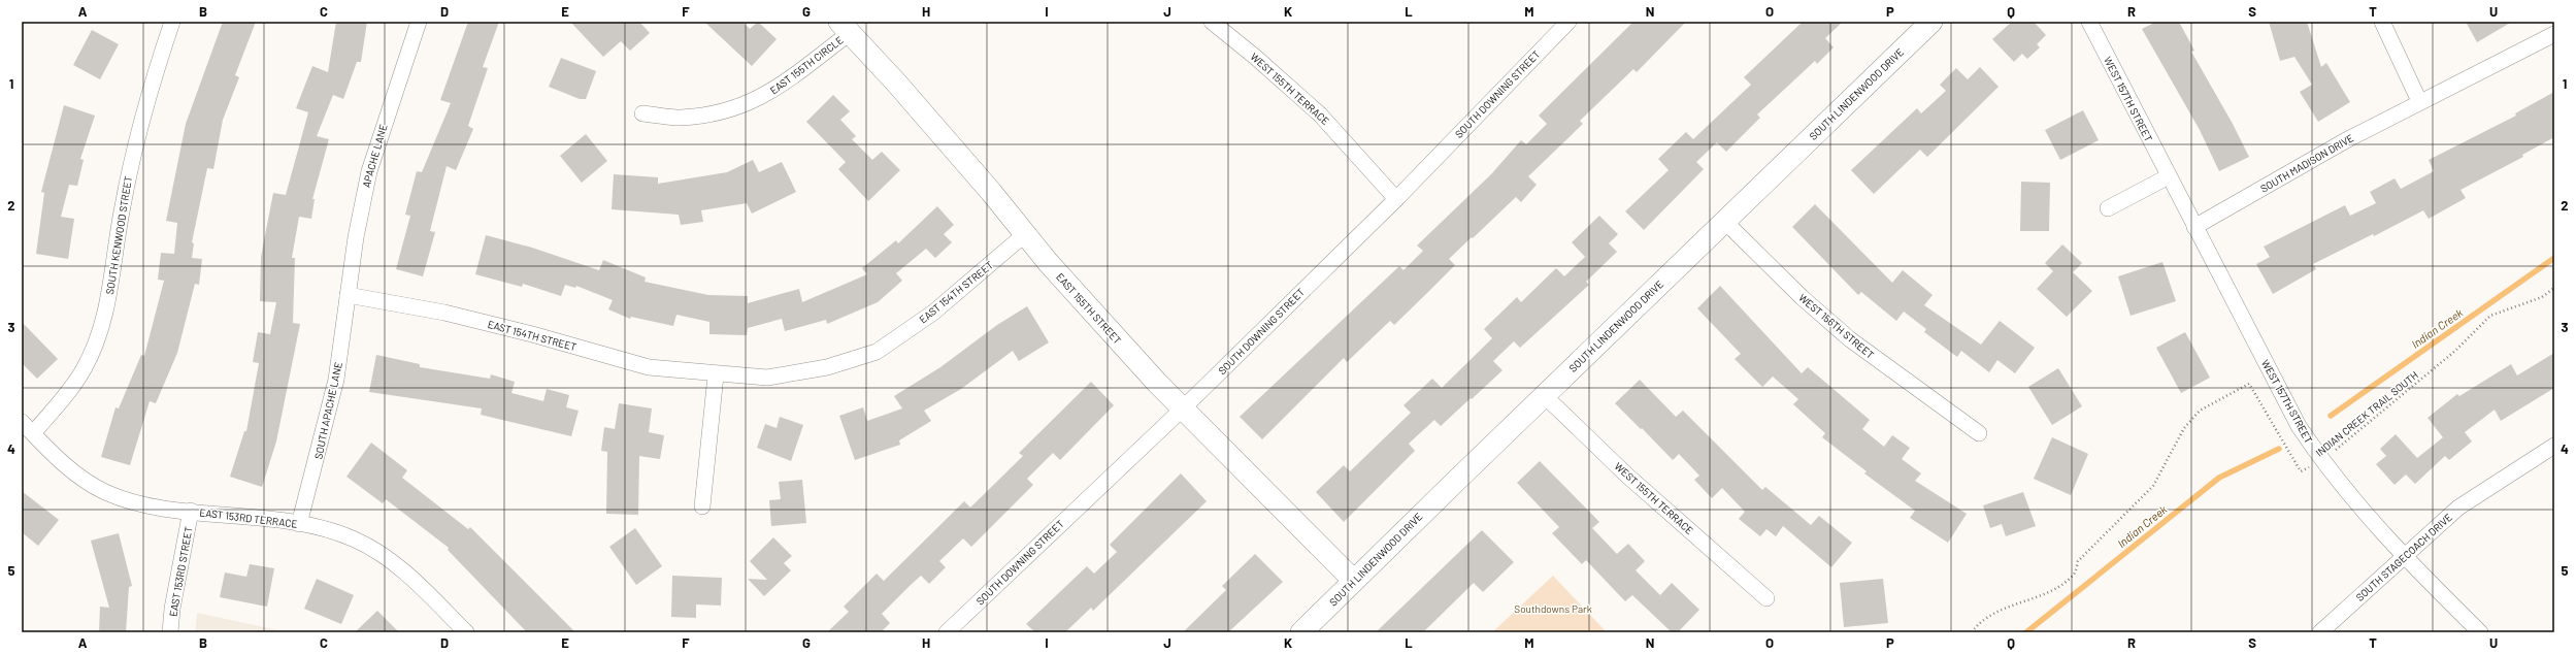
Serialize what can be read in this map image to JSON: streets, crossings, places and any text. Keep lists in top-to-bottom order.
{
  "streets": {
    "street": [
      "EAST 155TH CIRCLE",
      "WEST 155TH TERRACE",
      "SOUTH DOWNING STREET",
      "SOUTH LINDENWOOD DRIVE",
      "WEST 157TH STREET",
      "APACHE LANE",
      "SOUTH MADISON DRIVE",
      "SOUTH KENWOOD STREET",
      "EAST 154TH STREET",
      "EAST 155TH STREET",
      "WEST 156TH STREET",
      "SOUTH APACHE LANE",
      "EAST 153RD TERRACE",
      "SOUTH STAGECOACH DRIVE",
      "EAST 153RD STREET"
    ],
    "path": ["INDIAN CREEK TRAIL SOUTH"]
  },
  "crossings": [
    ["EAST 155TH CIRCLE", "EAST 155TH STREET"],
    ["WEST 155TH TERRACE", "SOUTH DOWNING STREET"],
    ["WEST 155TH TERRACE", "SOUTH LINDENWOOD DRIVE"],
    ["SOUTH DOWNING STREET", "EAST 155TH STREET"],
    ["SOUTH LINDENWOOD DRIVE", "EAST 155TH STREET"],
    ["SOUTH LINDENWOOD DRIVE", "WEST 156TH STREET"],
    ["WEST 157TH STREET", "SOUTH MADISON DRIVE"],
    ["WEST 157TH STREET", "INDIAN CREEK TRAIL SOUTH"],
    ["WEST 157TH STREET", "SOUTH STAGECOACH DRIVE"],
    ["APACHE LANE", "EAST 154TH STREET"],
    ["APACHE LANE", "SOUTH APACHE LANE"],
    ["SOUTH KENWOOD STREET", "EAST 153RD TERRACE"],
    ["EAST 154TH STREET", "EAST 155TH STREET"],
    ["EAST 154TH STREET", "SOUTH APACHE LANE"],
    ["SOUTH APACHE LANE", "EAST 153RD TERRACE"],
    ["EAST 153RD TERRACE", "EAST 153RD STREET"]
  ],
  "water": ["Indian Creek"],
  "parks": ["Southdowns Park"],
  "grid": {
    "columns": [
      "A",
      "B",
      "C",
      "D",
      "E",
      "F",
      "G",
      "H",
      "I",
      "J",
      "K",
      "L",
      "M",
      "N",
      "O",
      "P",
      "Q",
      "R",
      "S",
      "T",
      "U"
    ],
    "rows": [
      "1",
      "2",
      "3",
      "4",
      "5"
    ]
  }
}
